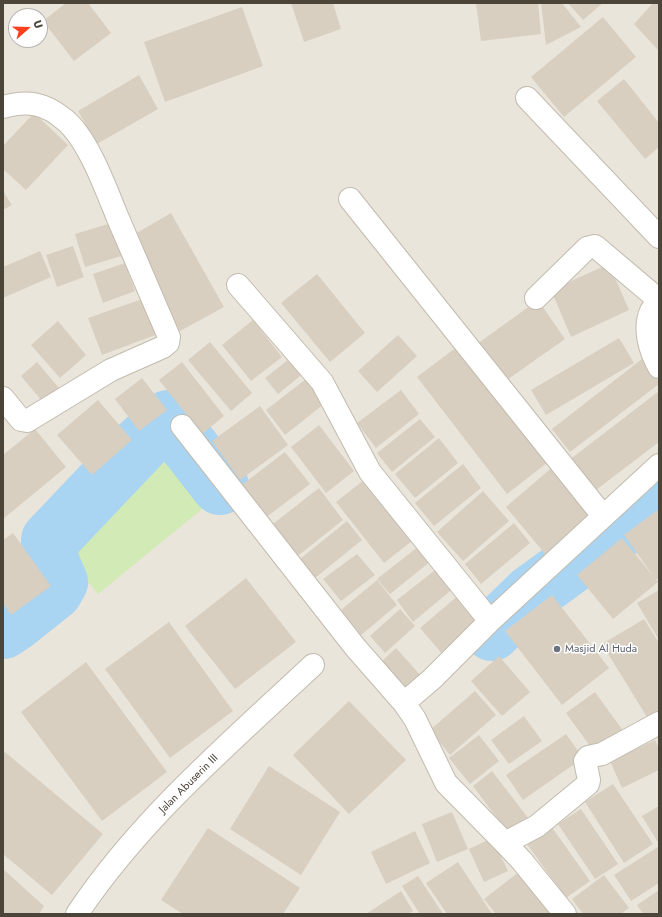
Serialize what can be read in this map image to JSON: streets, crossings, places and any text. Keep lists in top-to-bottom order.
{
  "streets": {
    "street": ["Jalan Abuserin III"]
  },
  "places": ["Masjid Al Huda"],
  "north": "right"
}
